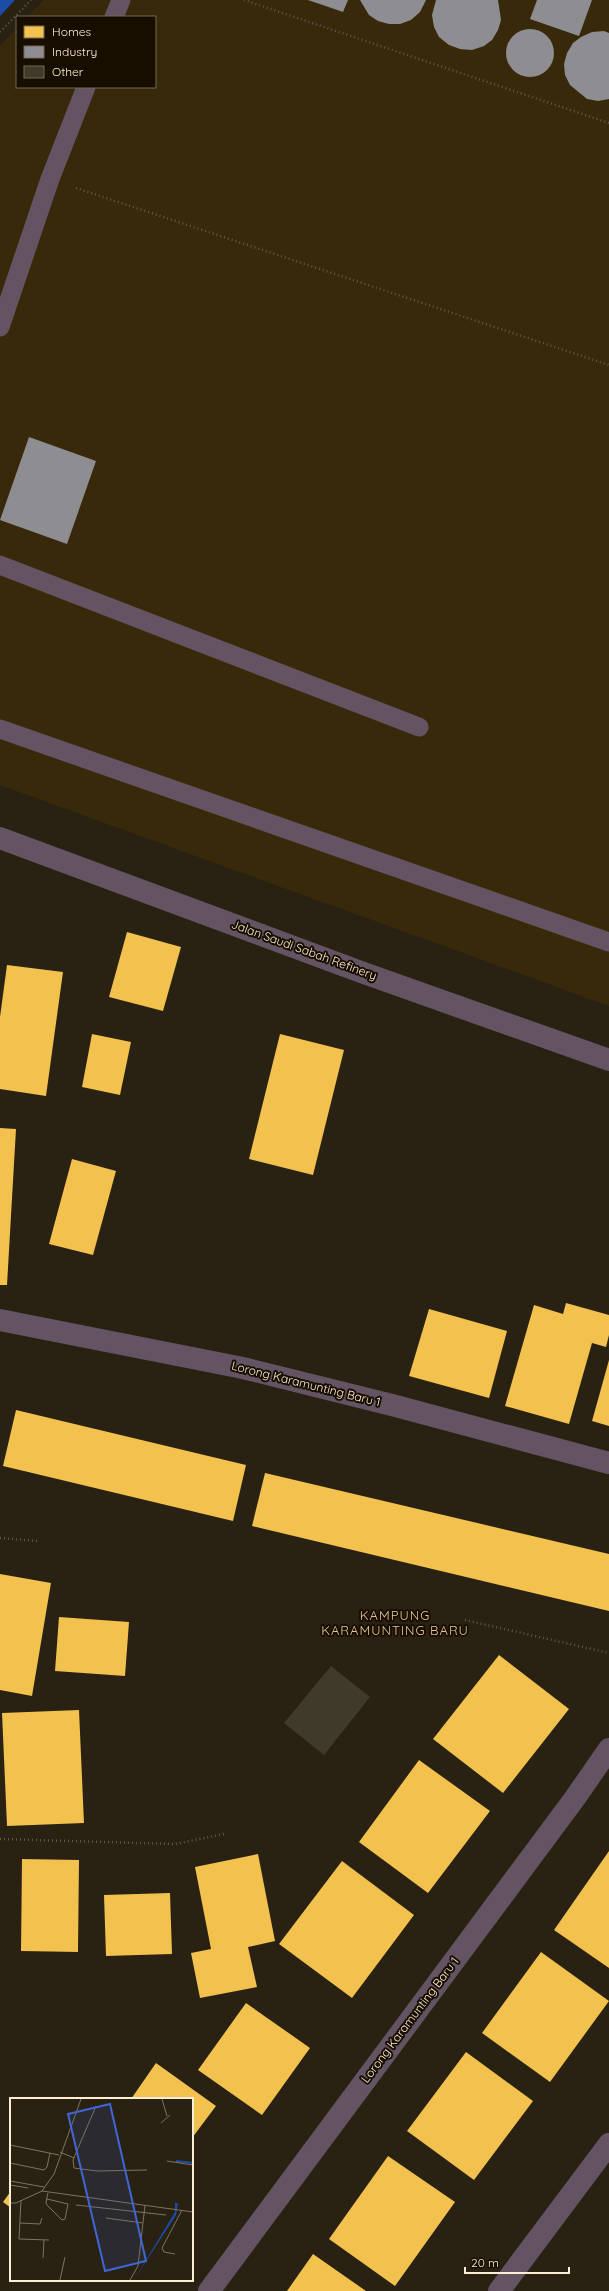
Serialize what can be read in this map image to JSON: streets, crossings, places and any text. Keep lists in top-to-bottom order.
{
  "streets": {
    "street": ["Jalan Saudi Sabah Refinery", "Lorong Karamunting Baru 1"]
  },
  "districts": ["KAMPUNG KARAMUNTING BARU"],
  "legend": ["Homes", "Industry", "Other"],
  "scale_bar": "20 m"
}
